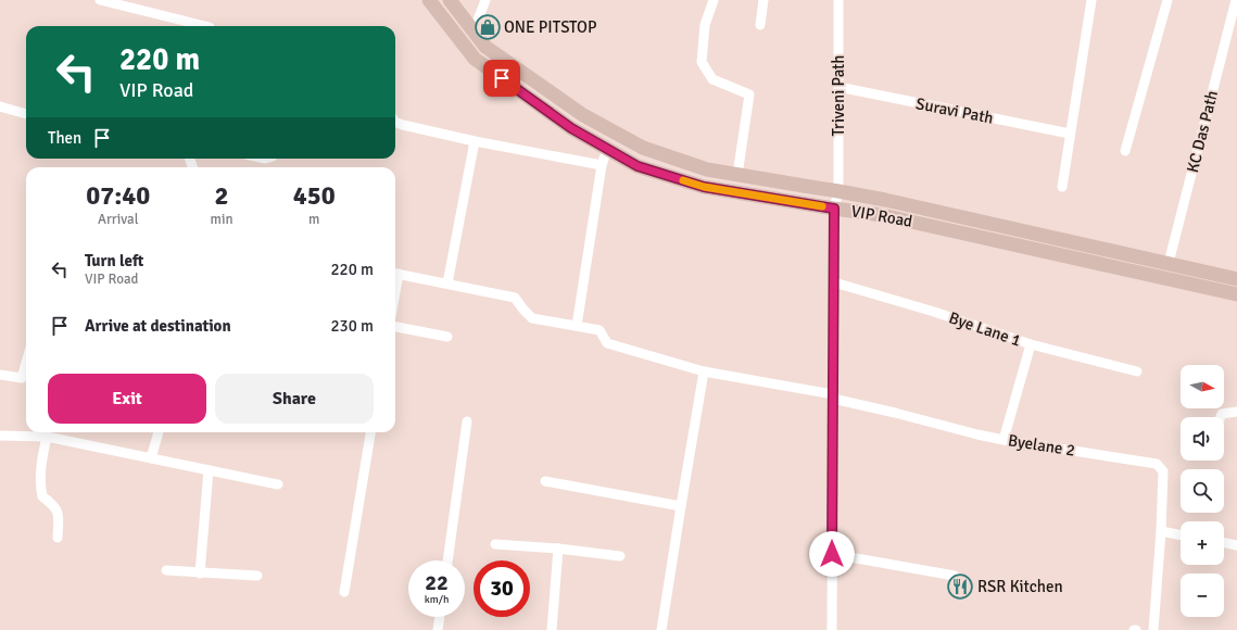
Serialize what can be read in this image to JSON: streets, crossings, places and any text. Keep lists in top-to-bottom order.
{
  "streets": {
    "main road": ["VIP Road"],
    "street": [
      "Triveni Path",
      "Suravi Path",
      "KC Das Path",
      "Bye Lane 1",
      "Byelane 2"
    ]
  },
  "crossings": [
    ["Triveni Path", "Suravi Path"],
    ["Triveni Path", "VIP Road"],
    ["Triveni Path", "Bye Lane 1"],
    ["Triveni Path", "Byelane 2"],
    ["KC Das Path", "VIP Road"]
  ],
  "places": {
    "shop": ["ONE PITSTOP"],
    "restaurant": ["RSR Kitchen"]
  },
  "north": "right",
  "page": {
    "turn": ["220 m", "VIP Road"],
    "then": "Then",
    "eta": [
      "07:40",
      "Arrival",
      "2",
      "min",
      "450",
      "m"
    ],
    "list": [
      {
        "name": "Turn left",
        "note": "VIP Road",
        "value": "220 m"
      },
      {
        "name": "Arrive at destination",
        "value": "230 m"
      }
    ],
    "map_buttons": ["+", "−"],
    "buttons": ["Exit", "Share"],
    "speed": "22 km/h",
    "limit": "30"
  }
}
